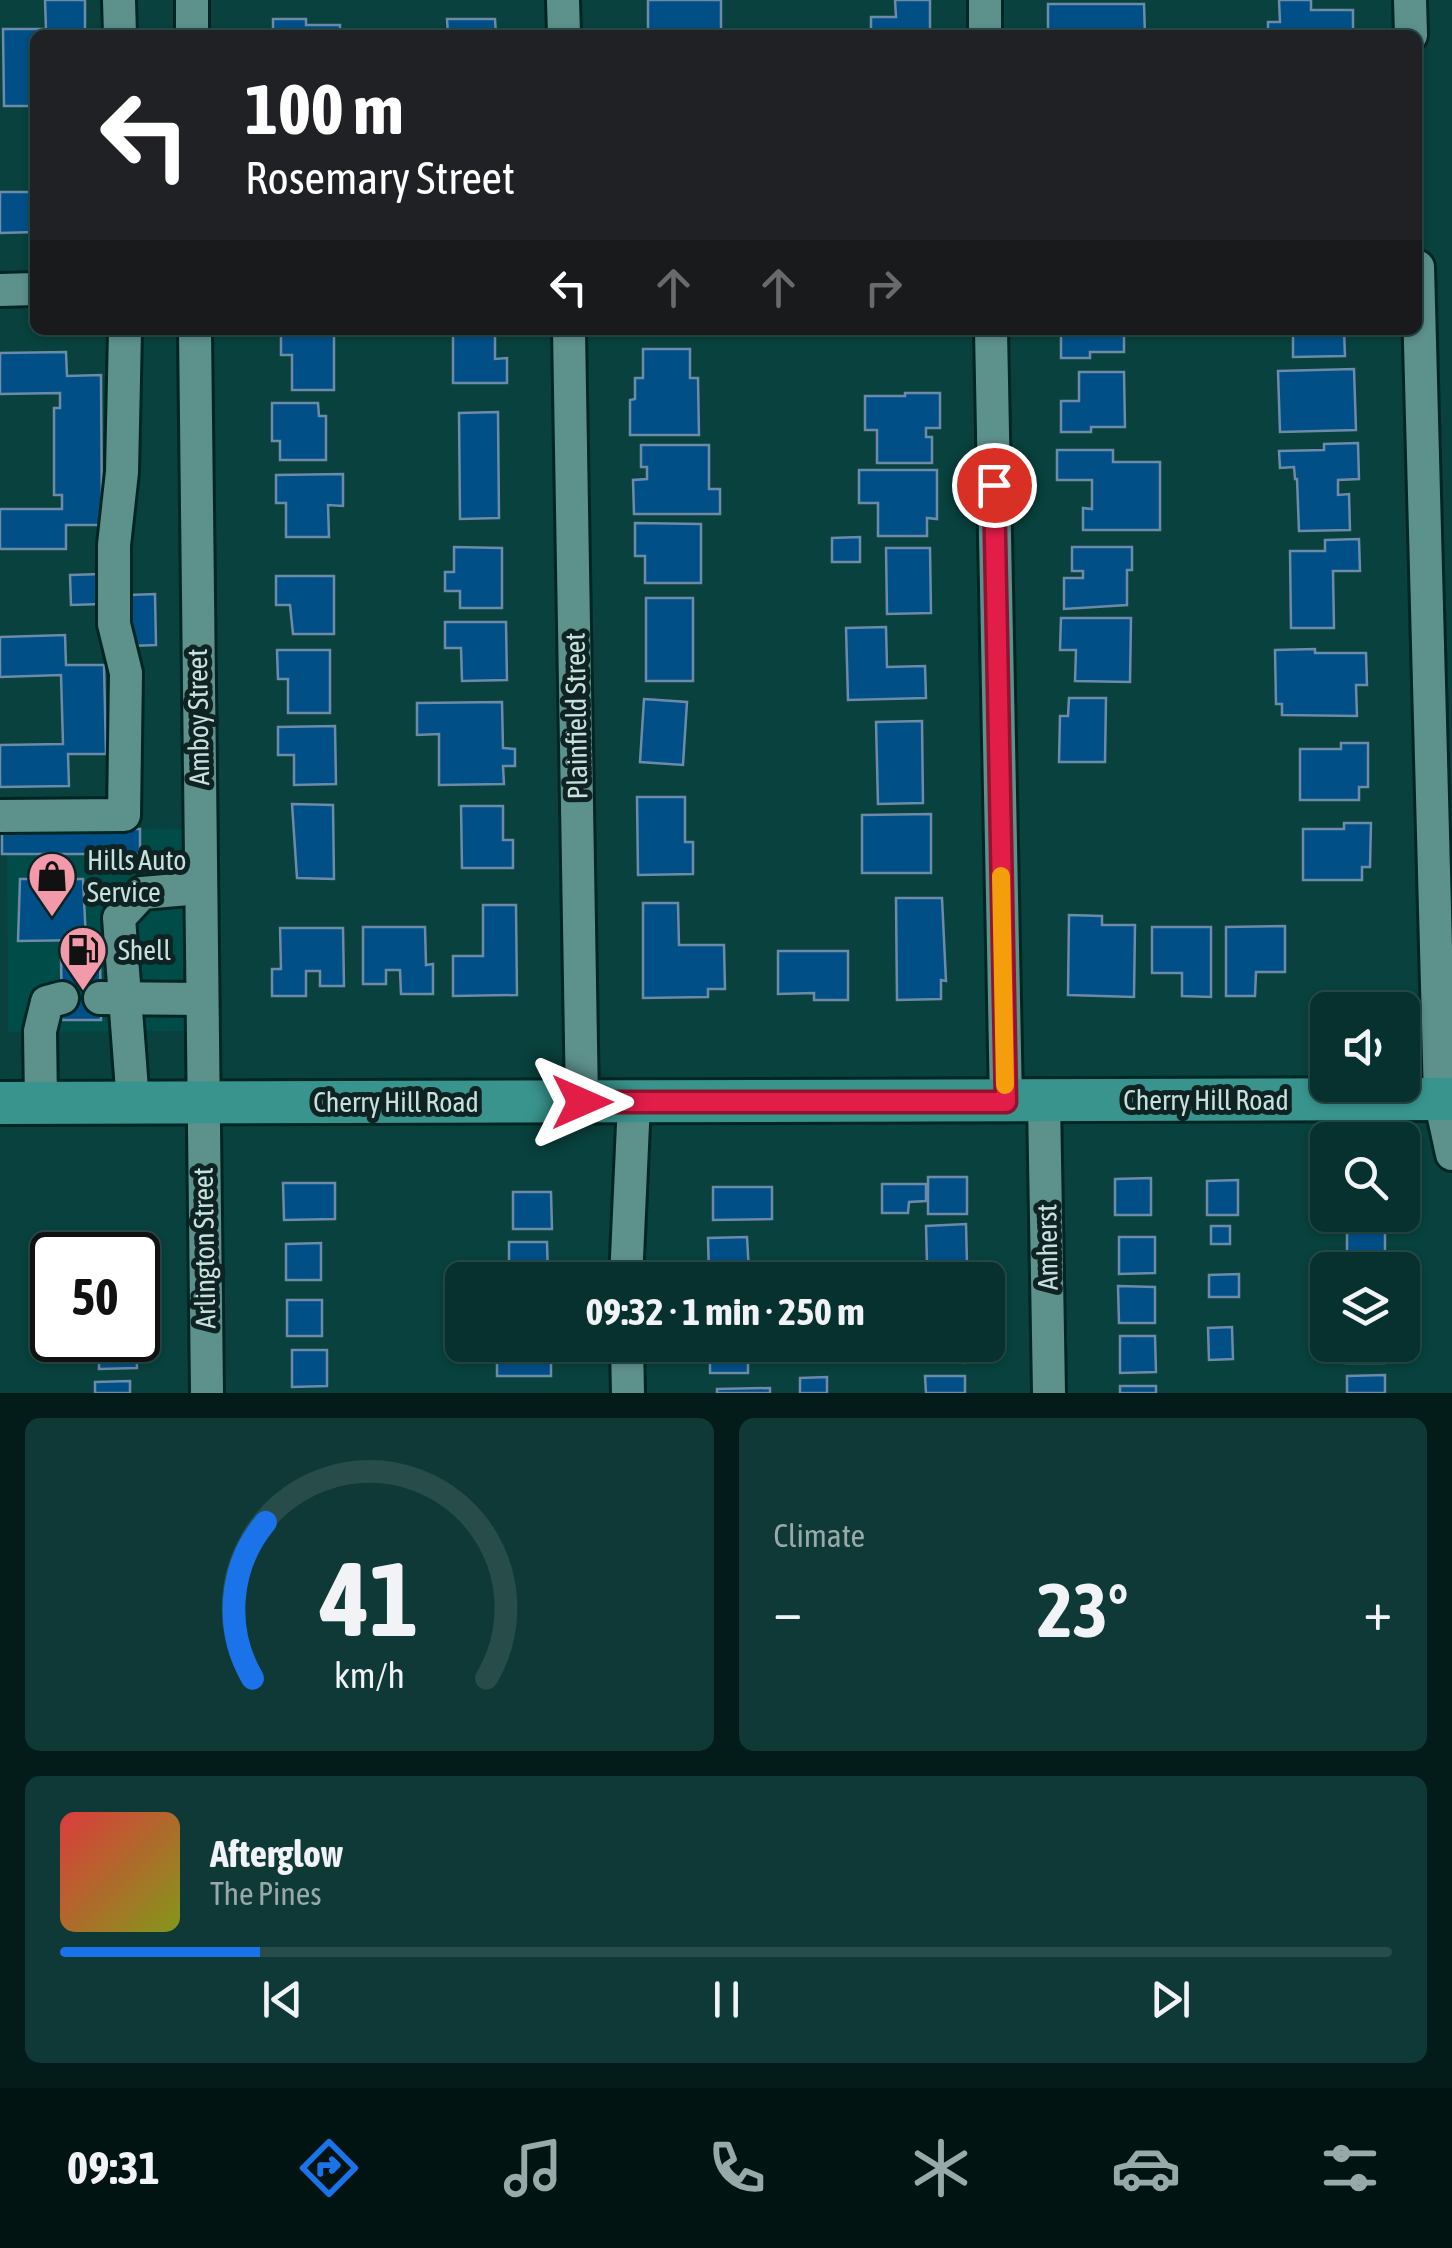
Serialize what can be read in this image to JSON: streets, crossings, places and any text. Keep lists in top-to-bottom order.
{
  "streets": {
    "main road": ["Cherry Hill Road"],
    "street": [
      "Plainfield Street",
      "Amboy Street",
      "Amherst",
      "Arlington Street"
    ]
  },
  "crossings": [
    ["Plainfield Street", "Cherry Hill Road"],
    ["Amboy Street", "Cherry Hill Road"],
    ["Amboy Street", "Arlington Street"],
    ["Cherry Hill Road", "Amherst"],
    ["Cherry Hill Road", "Arlington Street"]
  ],
  "places": {
    "shop": ["Hills Auto Service"],
    "fuel station": ["Shell"]
  },
  "page": {
    "turn": ["100 m", "Rosemary Street"],
    "limit": "50",
    "trip": "09:32 · 1 min · 250 m",
    "tile": "Climate",
    "heat": ["−", "23°", "+"],
    "song": ["Afterglow", "The Pines"],
    "tabs": "09:31",
    "gauge": ["41", "km/h"]
  }
}
